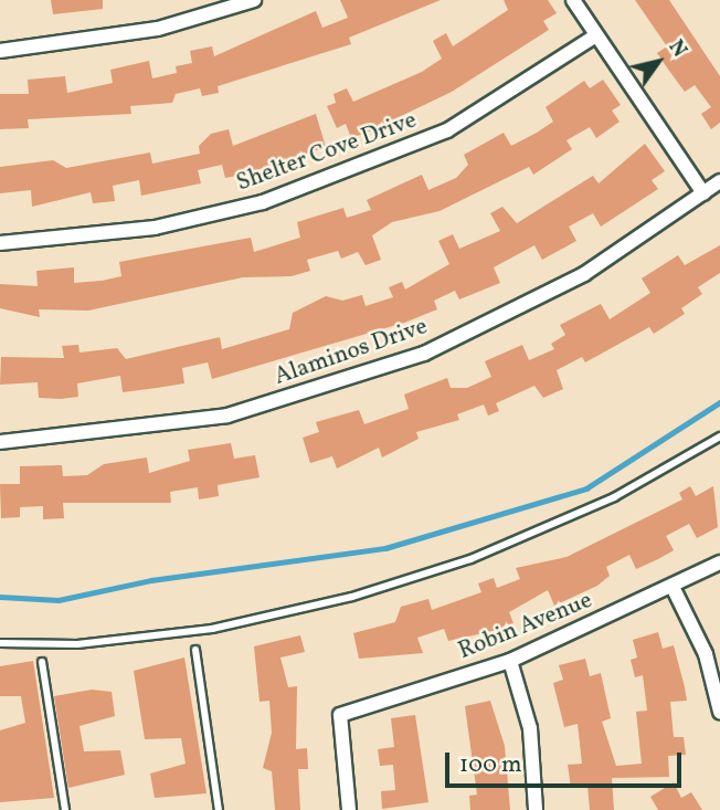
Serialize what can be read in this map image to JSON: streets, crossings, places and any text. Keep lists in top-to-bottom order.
{
  "streets": {
    "street": ["Shelter Cove Drive", "Alaminos Drive", "Robin Avenue"]
  },
  "scale_bar": "100 m",
  "north": "top right"
}
